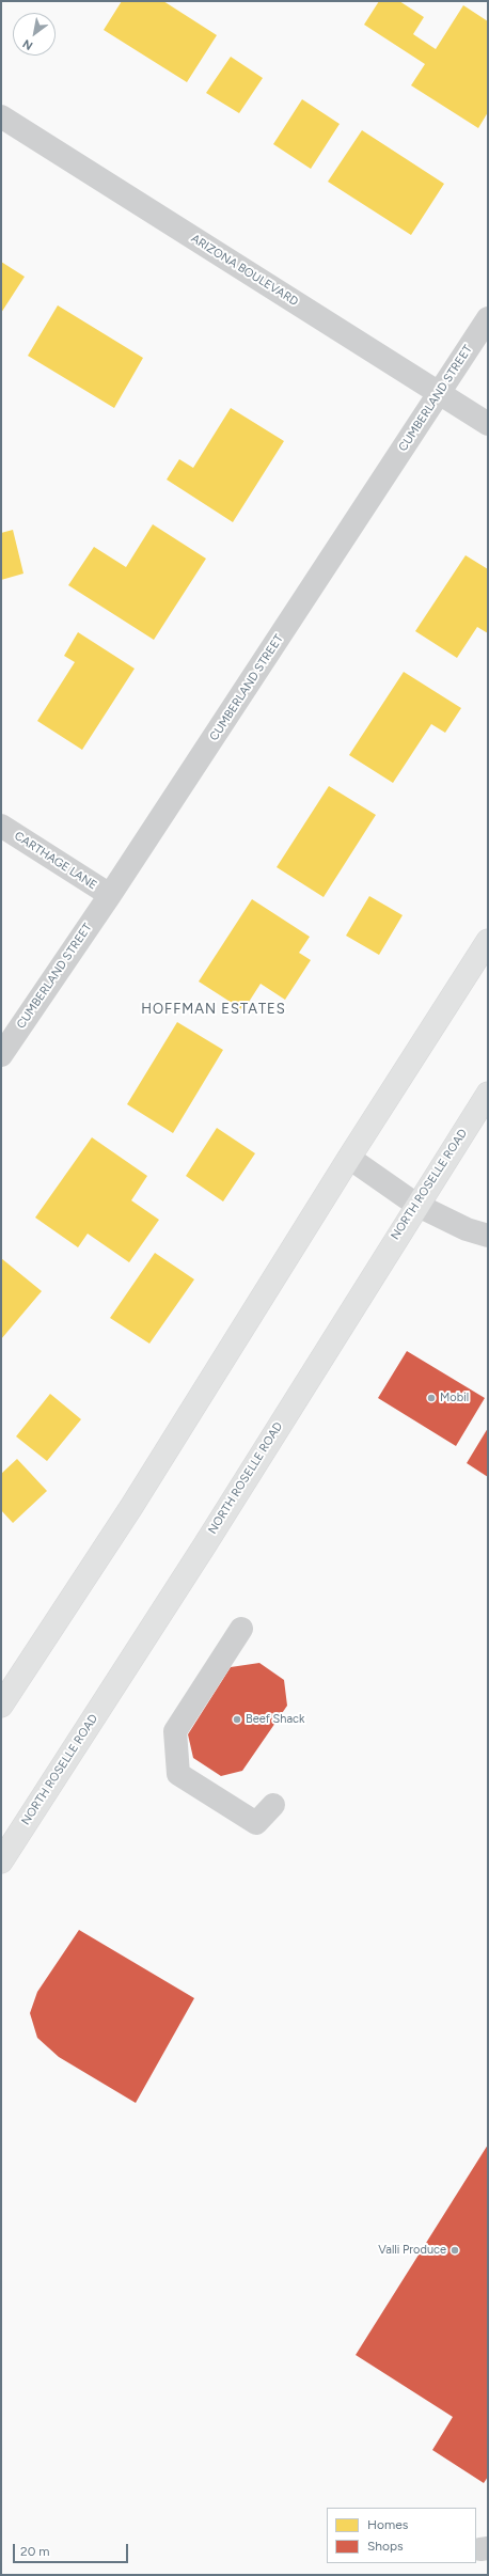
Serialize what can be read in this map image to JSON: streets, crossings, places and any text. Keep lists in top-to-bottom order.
{
  "streets": {
    "main road": ["NORTH ROSELLE ROAD"],
    "street": ["ARIZONA BOULEVARD", "CUMBERLAND STREET", "CARTHAGE LANE"]
  },
  "crossings": [
    ["ARIZONA BOULEVARD", "CUMBERLAND STREET"],
    ["CUMBERLAND STREET", "CARTHAGE LANE"]
  ],
  "districts": ["HOFFMAN ESTATES"],
  "places": ["Mobil", "Beef Shack", "Valli Produce"],
  "legend": ["Homes", "Shops"],
  "scale_bar": "20 m",
  "north": "bottom left"
}
